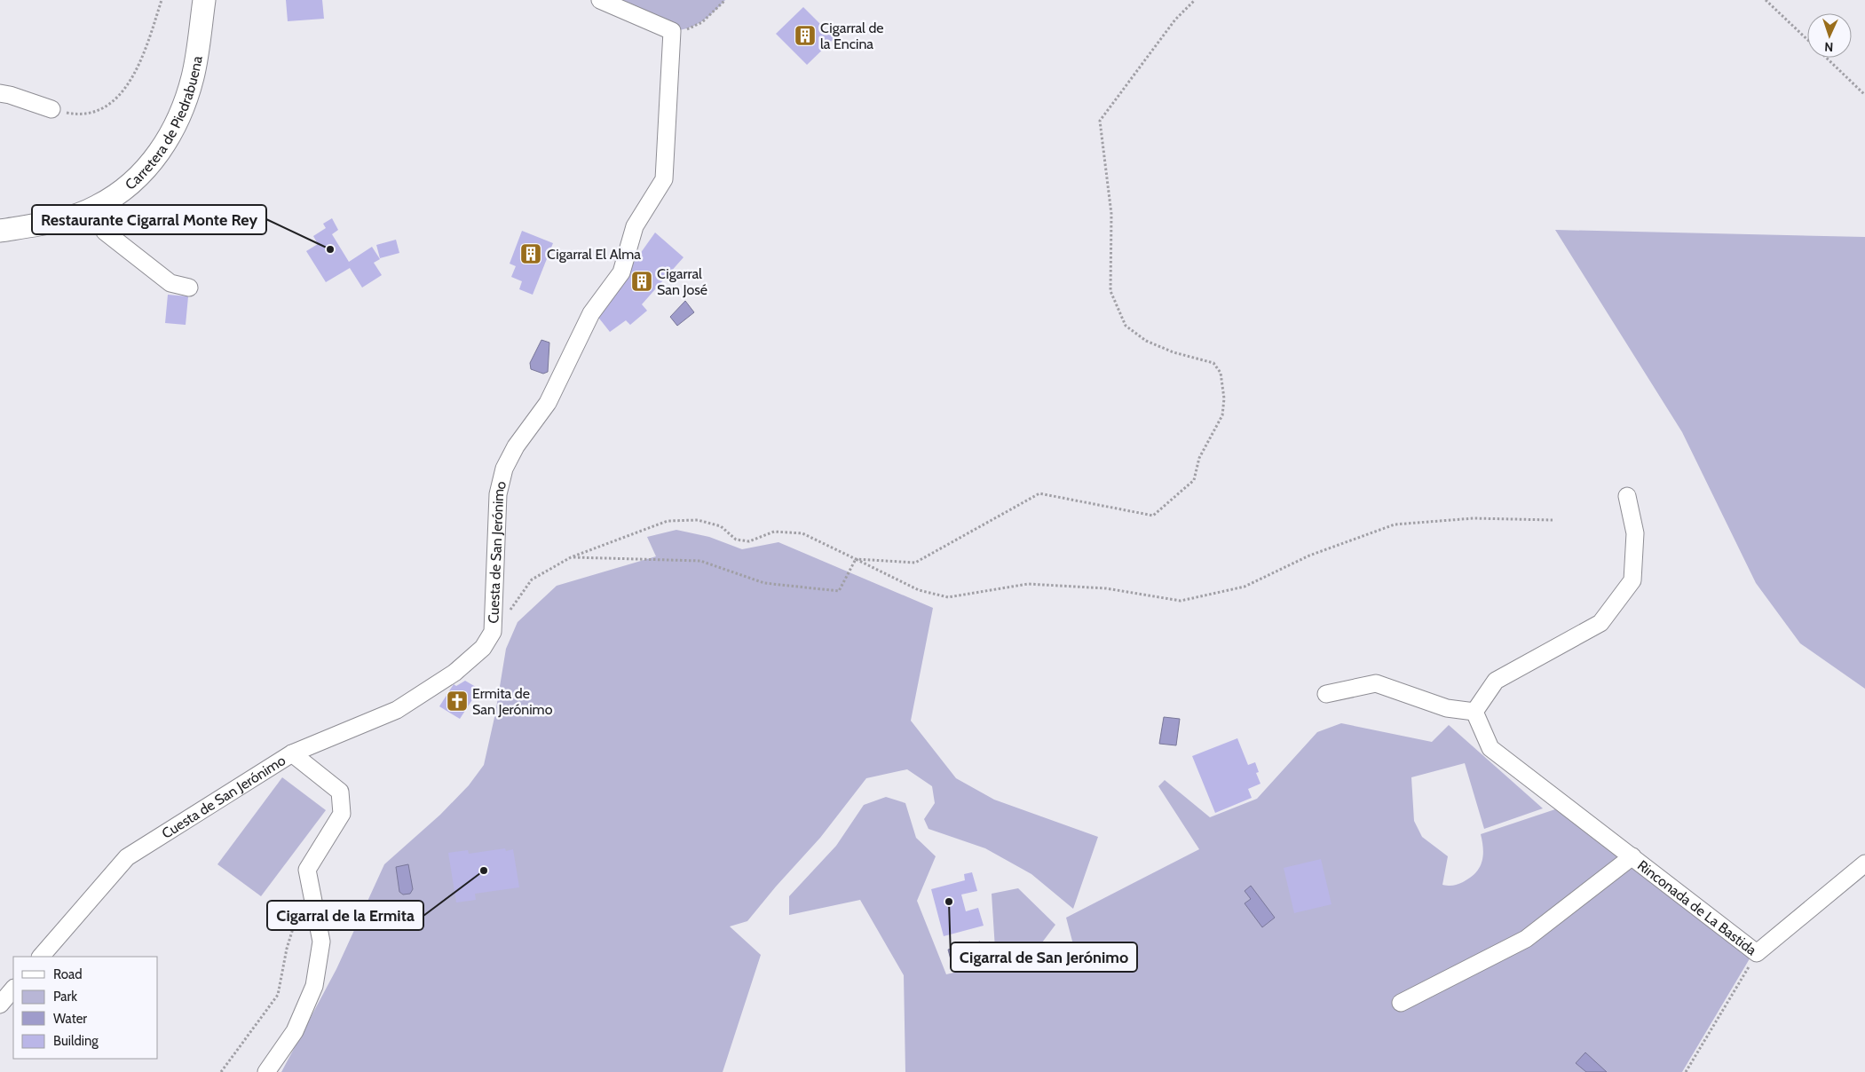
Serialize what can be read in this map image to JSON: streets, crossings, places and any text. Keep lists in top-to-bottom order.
{
  "streets": {
    "main road": ["Carretera de Piedrabuena"],
    "street": ["Cuesta de San Jerónimo", "Rinconada de La Bastida"]
  },
  "places": {
    "building": ["Cigarral de la Encina", "Cigarral El Alma", "Cigarral San José"],
    "other": ["Restaurante Cigarral Monte Rey", "Cigarral de la Ermita", "Cigarral de San Jerónimo"],
    "church": ["Ermita de San Jerónimo"]
  },
  "legend": [
    "Road",
    "Park",
    "Water",
    "Building"
  ],
  "north": "bottom"
}
